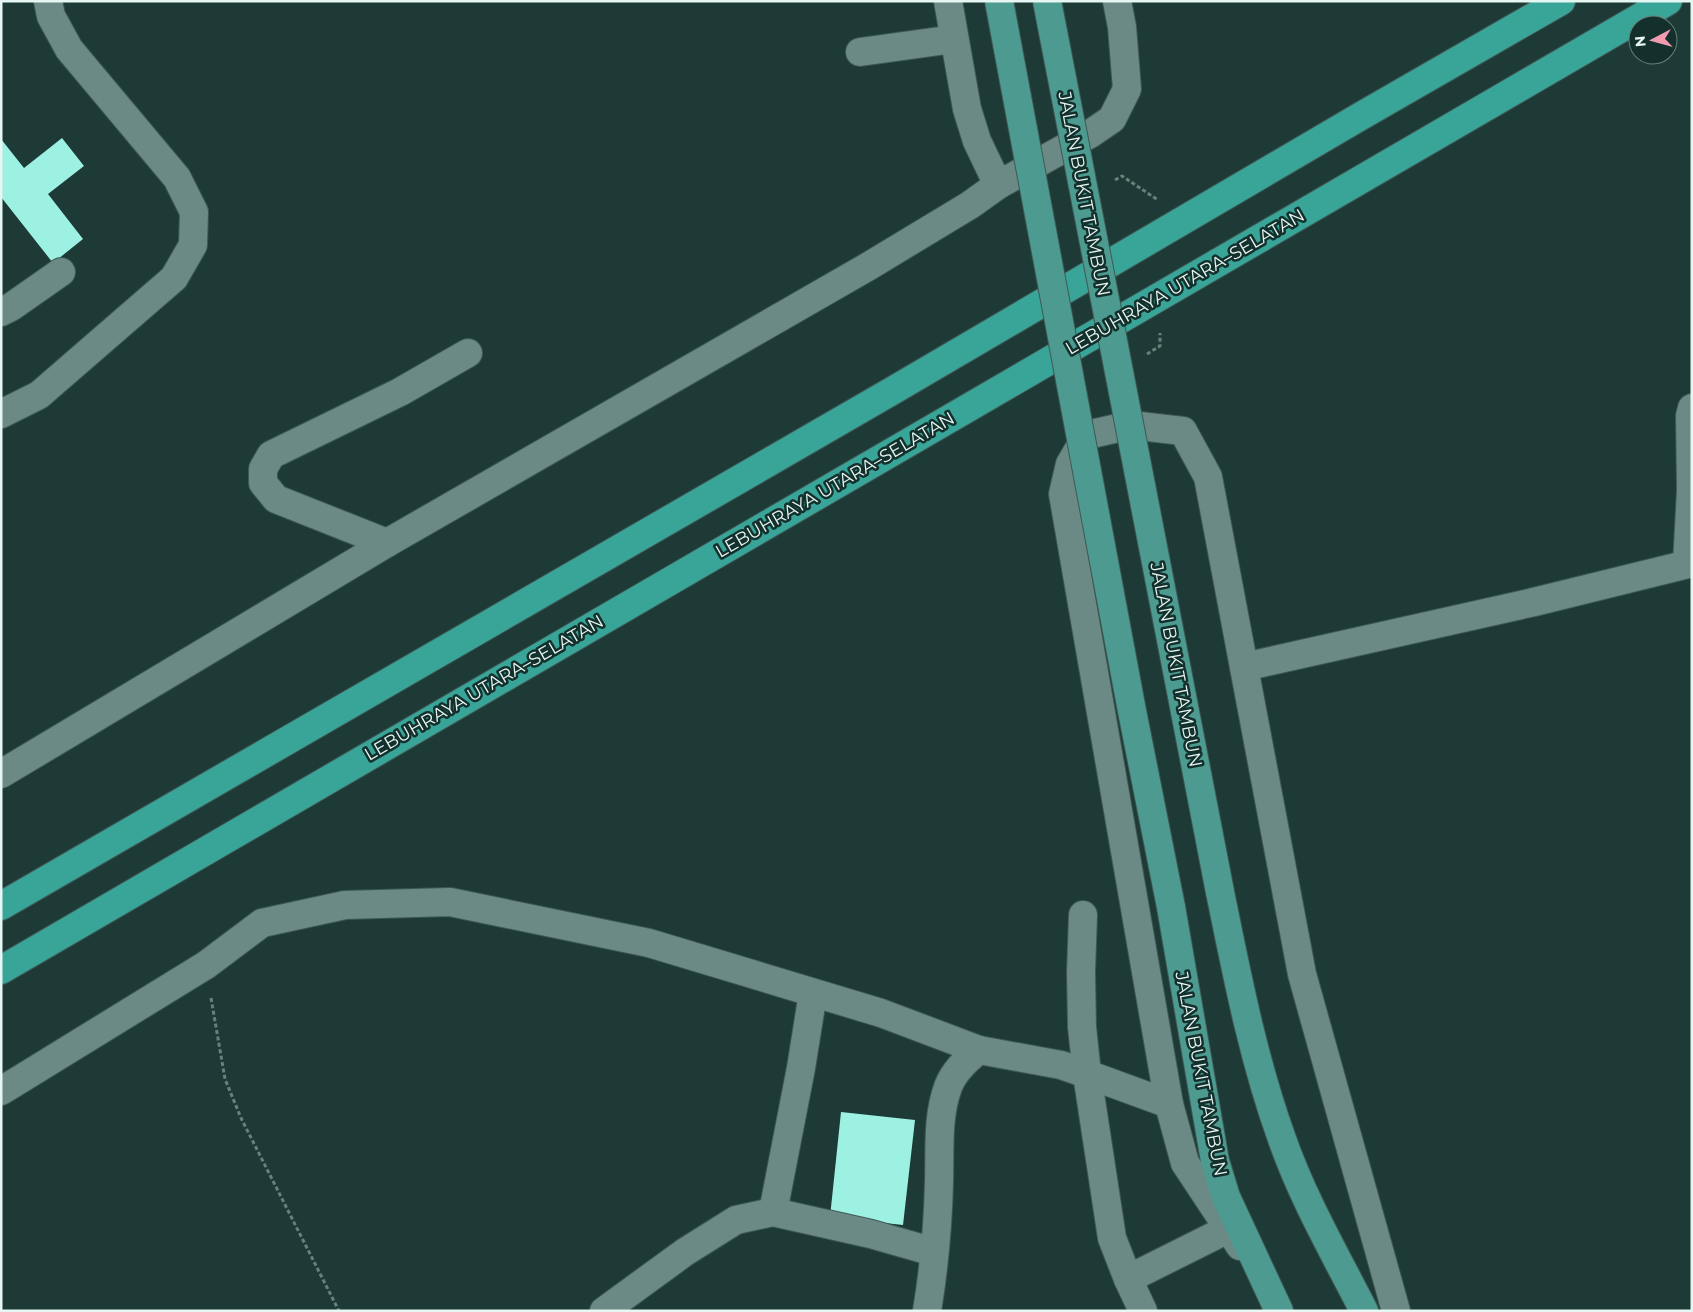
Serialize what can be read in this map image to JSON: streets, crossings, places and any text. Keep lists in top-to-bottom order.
{
  "streets": {
    "highway": ["LEBUHRAYA UTARA–SELATAN"],
    "main road": ["JALAN BUKIT TAMBUN"]
  },
  "north": "left"
}
